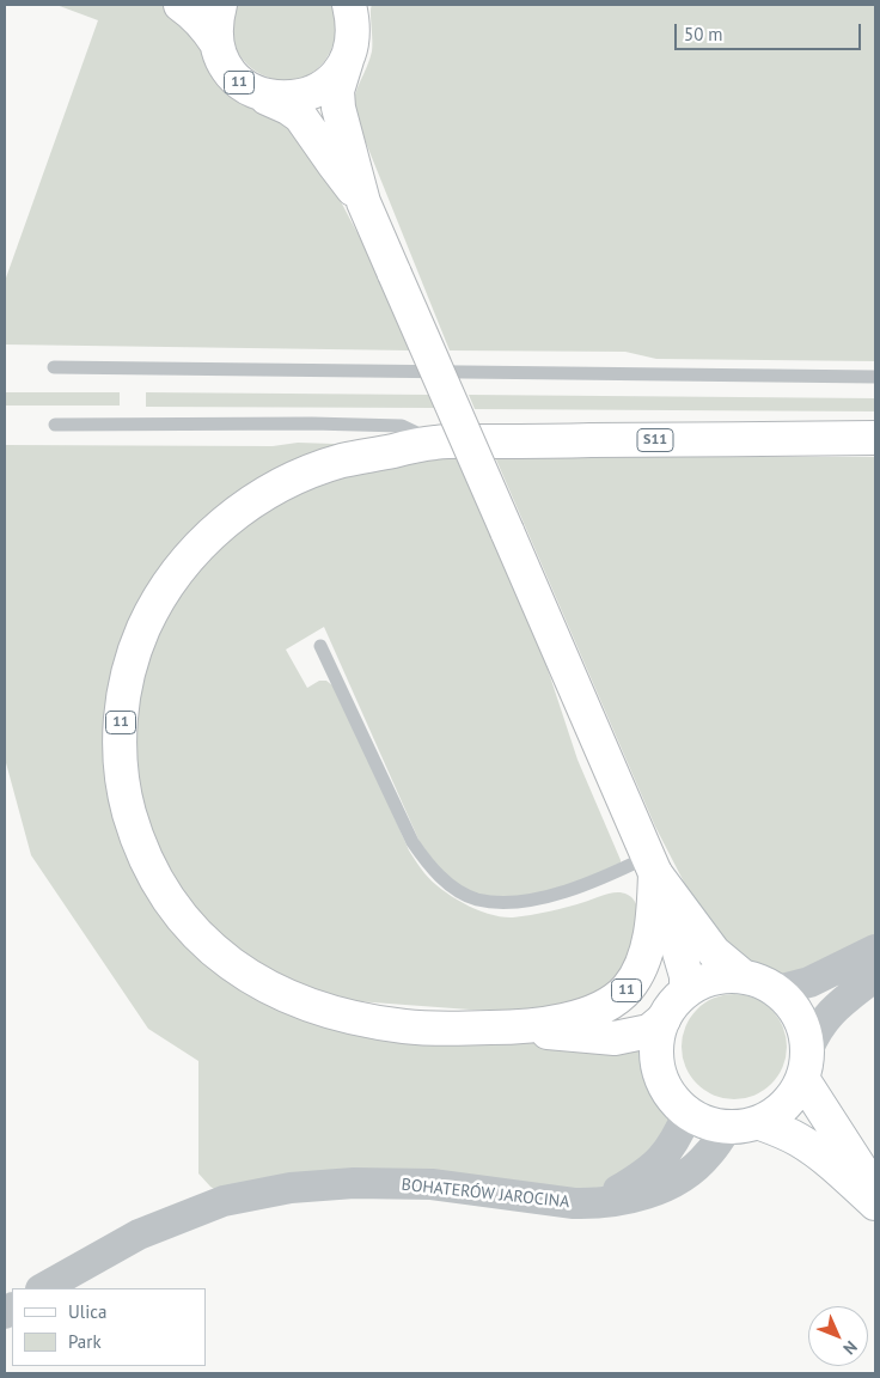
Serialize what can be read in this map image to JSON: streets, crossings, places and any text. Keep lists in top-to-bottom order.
{
  "streets": {
    "main road": ["11", "S11"],
    "street": ["BOHATERÓW JAROCINA"]
  },
  "crossings": [
    ["11", "S11"],
    ["11", "BOHATERÓW JAROCINA"]
  ],
  "legend": ["Ulica", "Park"],
  "scale_bar": "50 m",
  "north": "bottom right"
}
